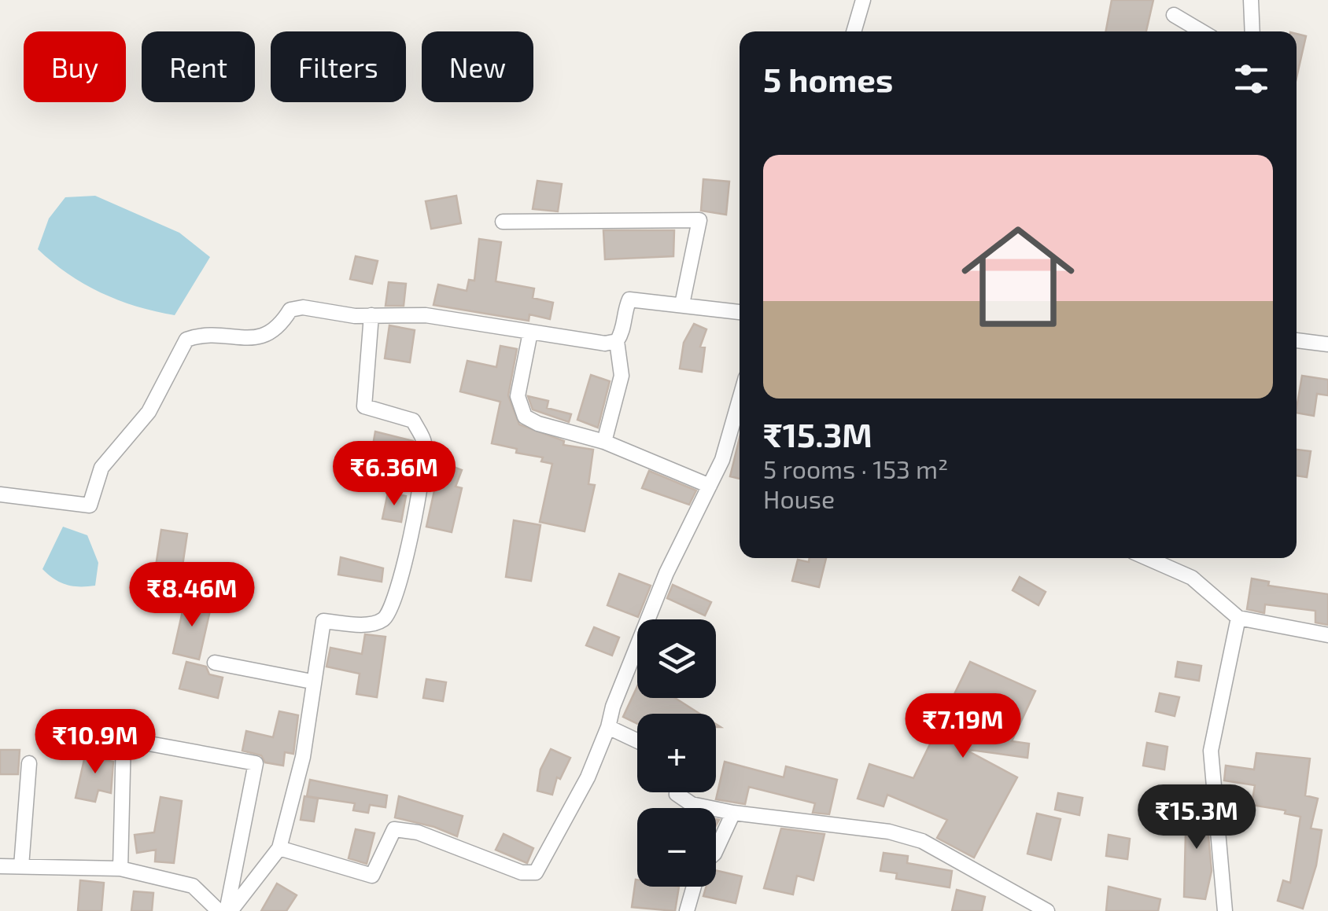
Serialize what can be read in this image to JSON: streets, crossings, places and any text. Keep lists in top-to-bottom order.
{
  "page": {
    "chip": [
      "Buy",
      "Rent",
      "Filters",
      "New"
    ],
    "heading": "5 homes",
    "list": [
      {
        "name": "₹15.3M",
        "note": "5 rooms · 153 m² · House"
      }
    ],
    "price": [
      "₹6.36M",
      "₹8.46M",
      "₹7.19M",
      "₹10.9M",
      "₹15.3M"
    ],
    "map_buttons": ["+", "−"]
  }
}
